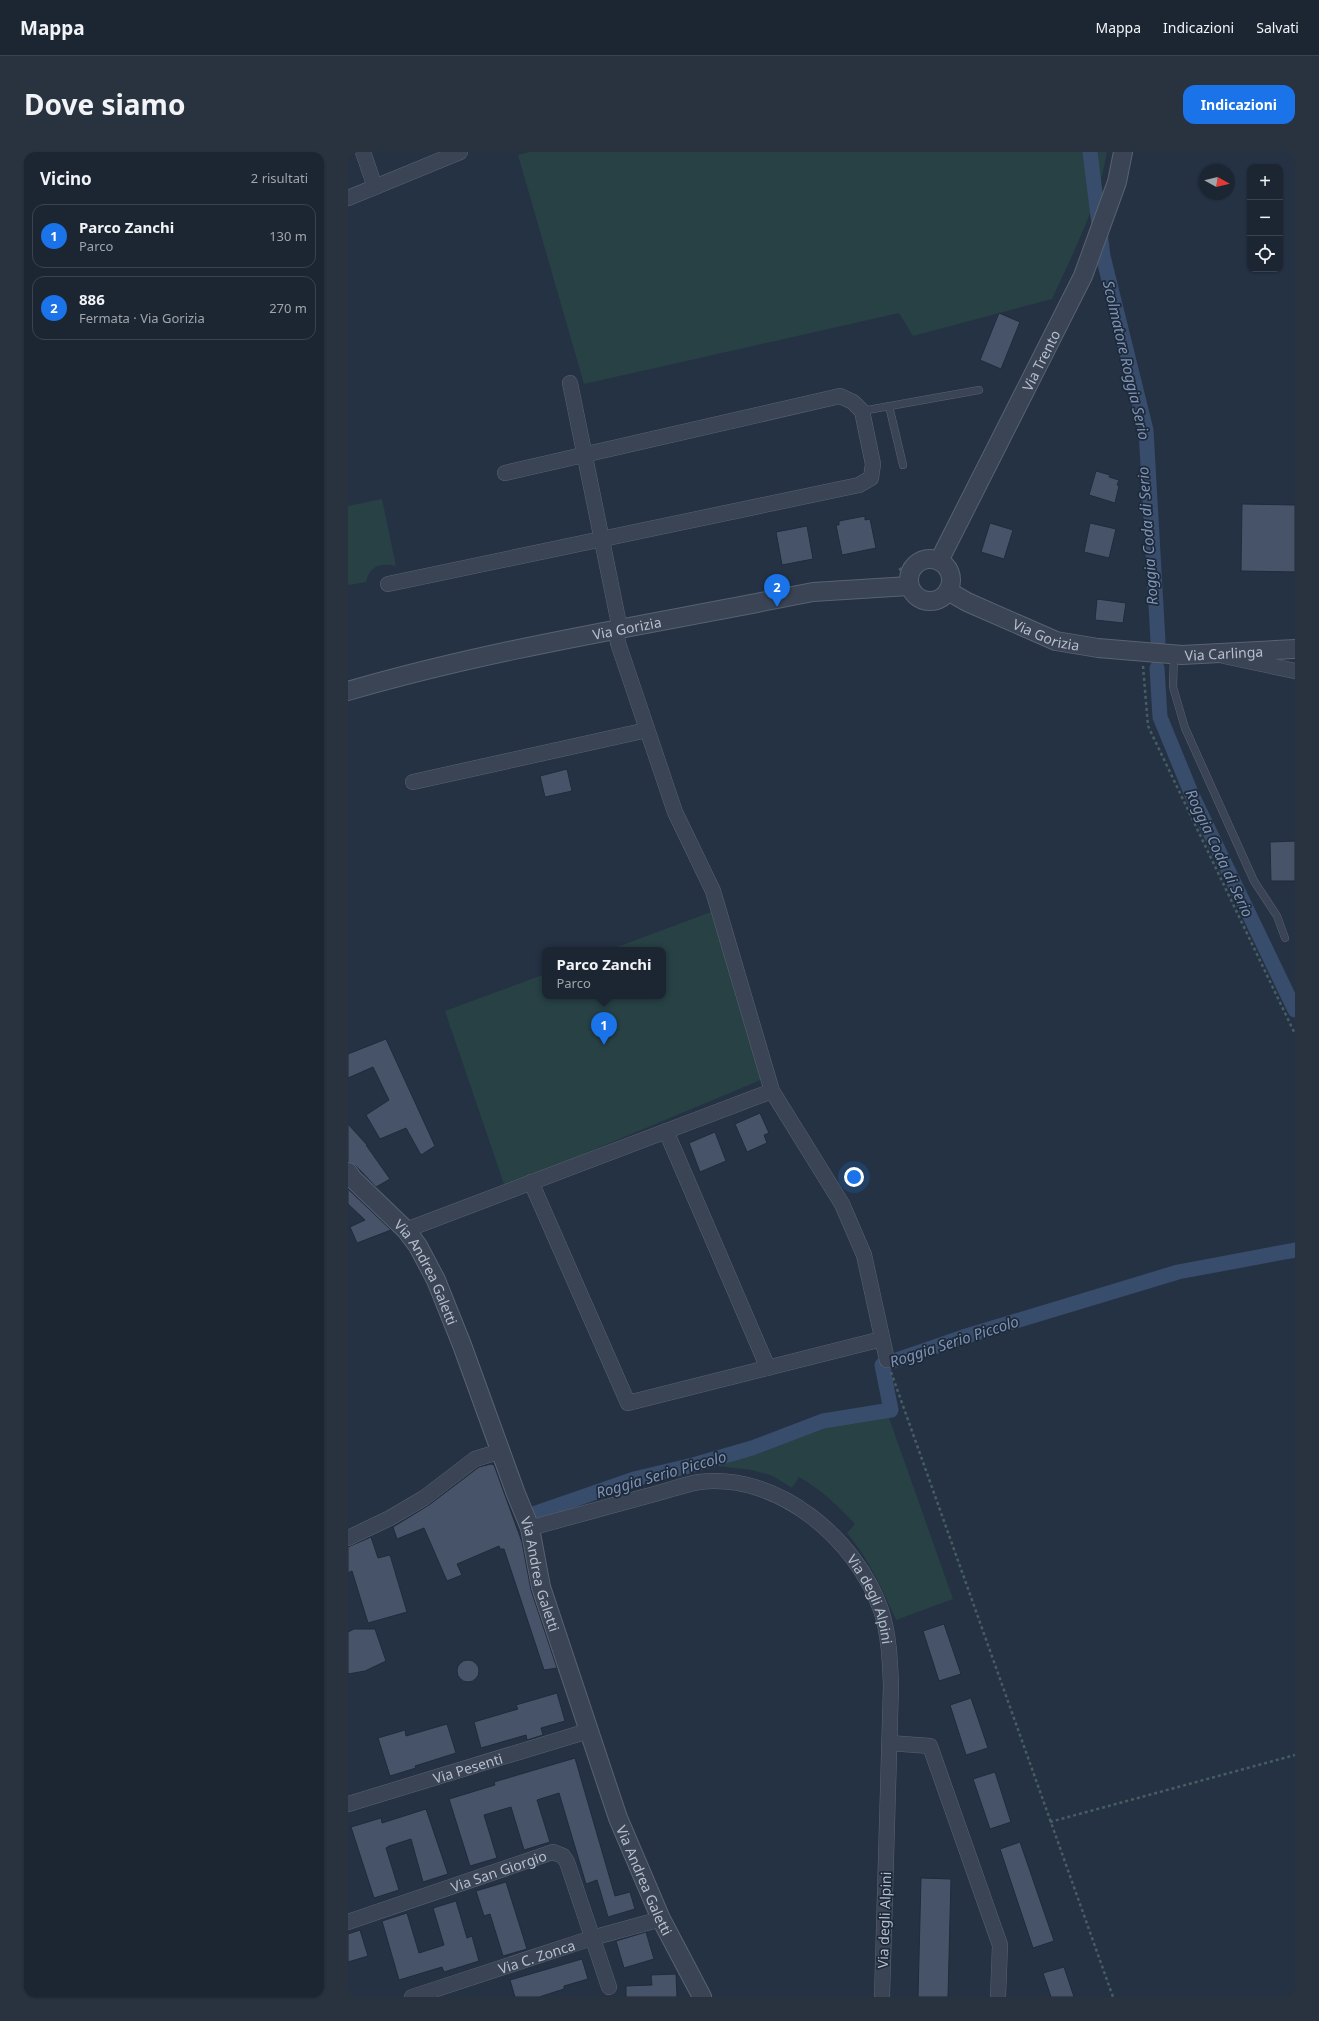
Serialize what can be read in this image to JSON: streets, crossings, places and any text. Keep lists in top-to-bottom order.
{
  "streets": {
    "street": [
      "Via Trento",
      "Via Gorizia",
      "Via Carlinga",
      "Via Andrea Galetti",
      "Via degli Alpini",
      "Via Pesenti",
      "Via San Giorgio",
      "Via C. Zonca"
    ]
  },
  "crossings": [
    ["Via Trento", "Via Gorizia"],
    ["Via Gorizia", "Via Carlinga"],
    ["Via Andrea Galetti", "Via degli Alpini"],
    ["Via Andrea Galetti", "Via Pesenti"],
    ["Via Andrea Galetti", "Via C. Zonca"],
    ["Via San Giorgio", "Via C. Zonca"]
  ],
  "water": ["Scolmatore Roggia Serio", "Roggia Coda di Serio", "Roggia Serio Piccolo"],
  "north": "right",
  "page": {
    "header": "Mappa",
    "nav": ["Mappa", "Indicazioni", "Salvati"],
    "title": "Dove siamo",
    "buttons": "Indicazioni",
    "heading": ["Vicino", "2 risultati"],
    "map_buttons": ["+", "−"],
    "list": [
      {
        "mark": "1",
        "name": "Parco Zanchi",
        "note": "Parco",
        "value": "130 m"
      },
      {
        "mark": "2",
        "name": "886",
        "note": "Fermata · Via Gorizia",
        "value": "270 m"
      }
    ],
    "pins": ["2", "1"],
    "popup": ["Parco Zanchi", "Parco"]
  }
}
